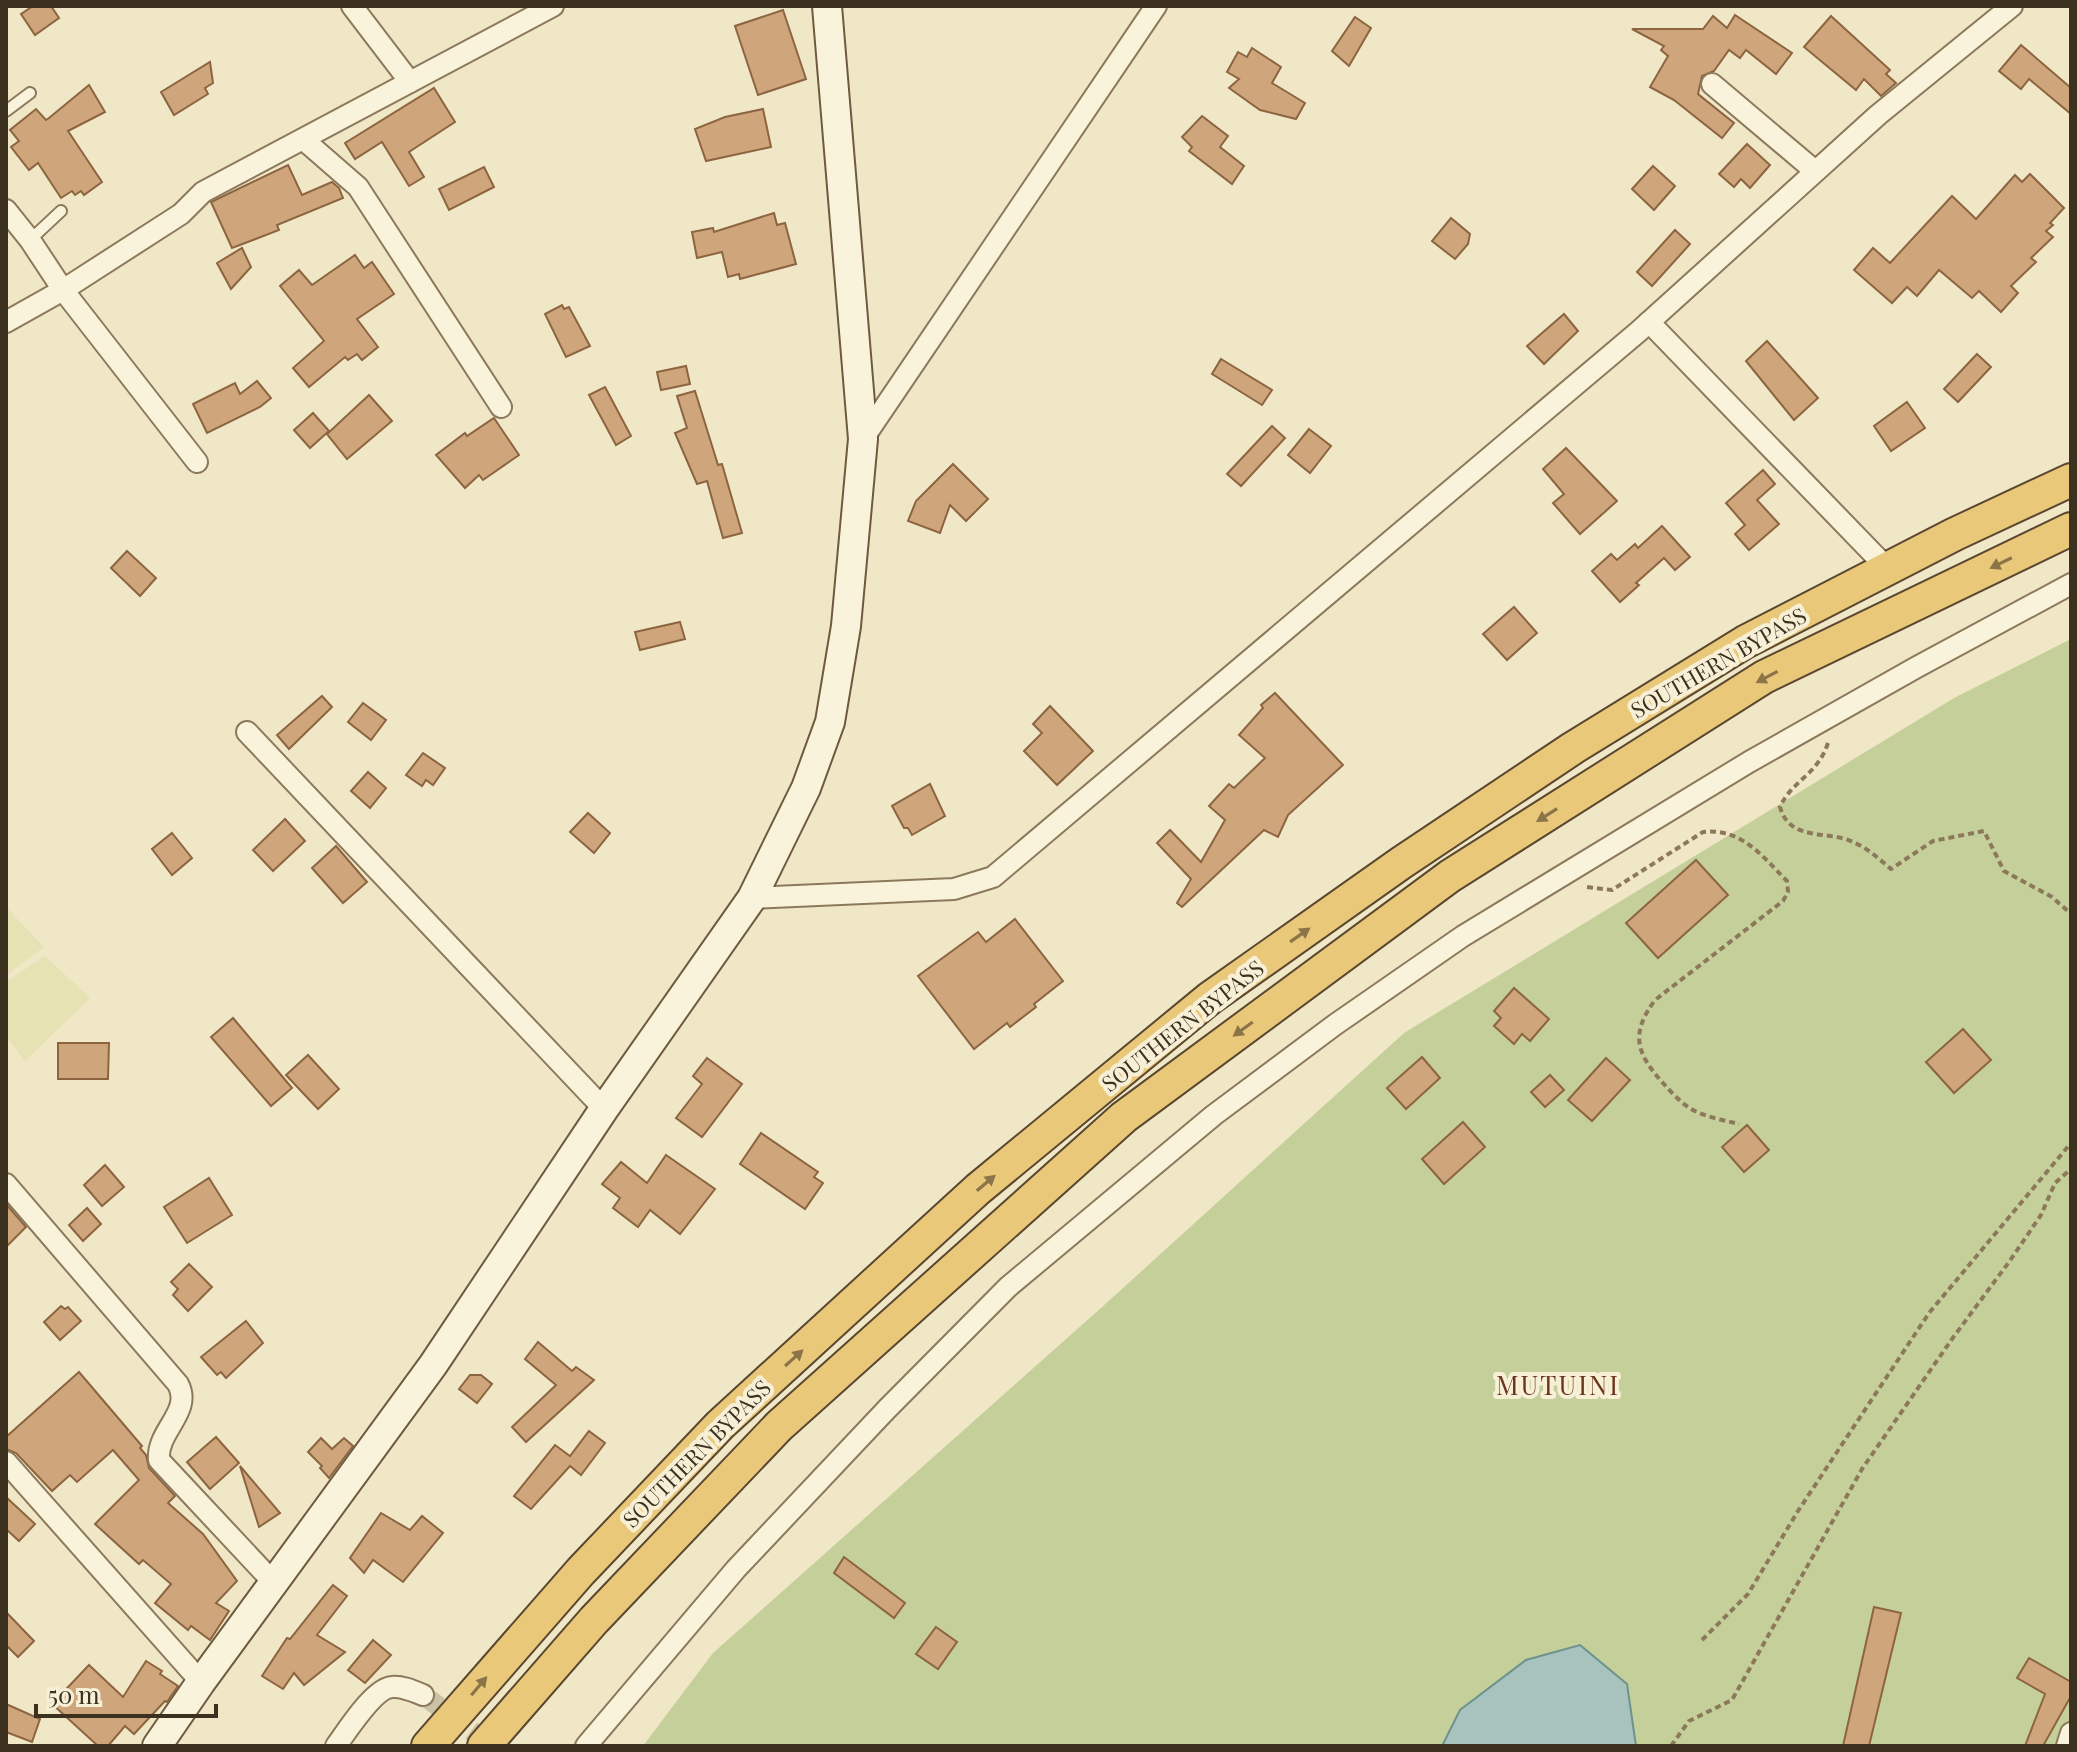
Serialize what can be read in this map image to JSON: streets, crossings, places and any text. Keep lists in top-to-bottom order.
{
  "streets": {
    "highway": ["SOUTHERN BYPASS"]
  },
  "districts": ["MUTUINI"],
  "scale_bar": "50 m"
}
